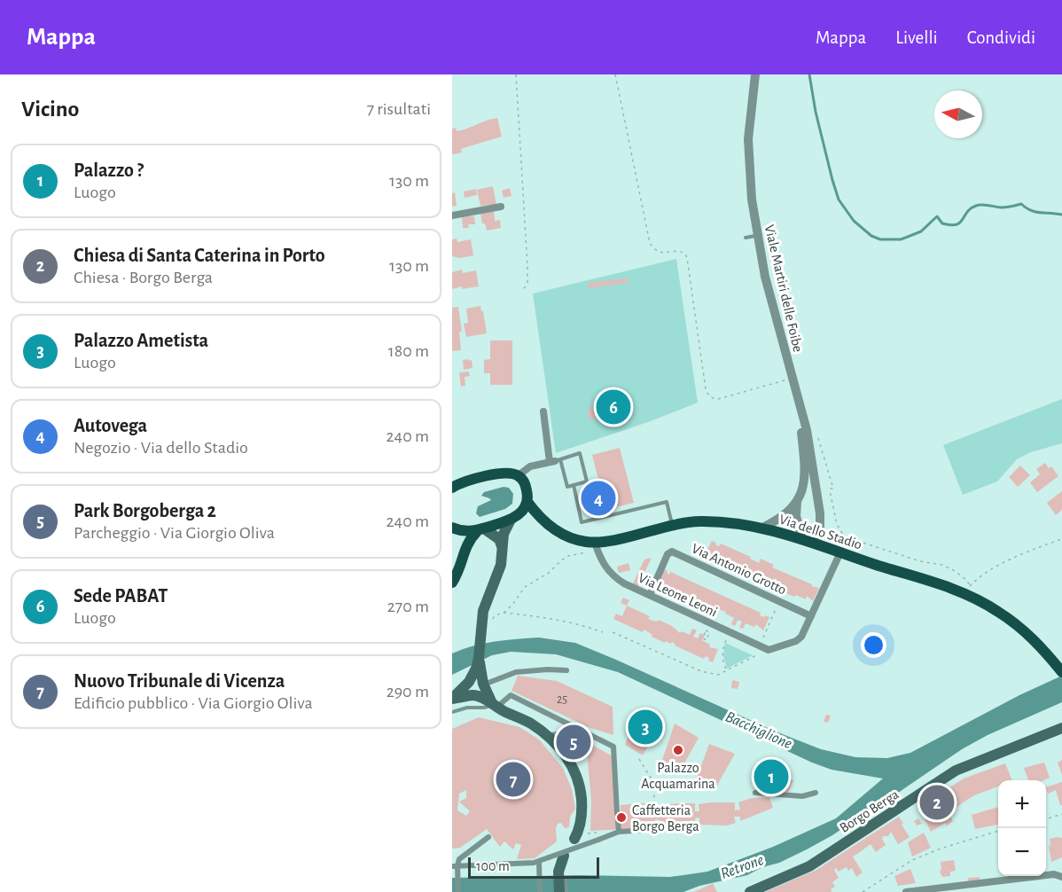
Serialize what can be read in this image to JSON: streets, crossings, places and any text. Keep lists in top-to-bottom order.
{
  "streets": {
    "main road": ["Via dello Stadio", "Borgo Berga"],
    "street": ["Viale Martiri delle Foibe", "Via Antonio Grotto", "Via Leone Leoni"]
  },
  "crossings": [
    ["Viale Martiri delle Foibe", "Via dello Stadio"],
    ["Via dello Stadio", "Via Leone Leoni"],
    ["Via Antonio Grotto", "Via Leone Leoni"]
  ],
  "water": ["Bacchiglione", "Retrone"],
  "places": ["Palazzo Acquamarina", "Caffetteria Borgo Berga"],
  "house_numbers": ["25"],
  "scale_bar": "100 m",
  "north": "left",
  "page": {
    "header": "Mappa",
    "nav": ["Mappa", "Livelli", "Condividi"],
    "heading": ["Vicino", "7 risultati"],
    "list": [
      {
        "mark": "1",
        "name": "Palazzo ?",
        "note": "Luogo",
        "value": "130 m"
      },
      {
        "mark": "2",
        "name": "Chiesa di Santa Caterina in Porto",
        "note": "Chiesa · Borgo Berga",
        "value": "130 m"
      },
      {
        "mark": "3",
        "name": "Palazzo Ametista",
        "note": "Luogo",
        "value": "180 m"
      },
      {
        "mark": "4",
        "name": "Autovega",
        "note": "Negozio · Via dello Stadio",
        "value": "240 m"
      },
      {
        "mark": "5",
        "name": "Park Borgoberga 2",
        "note": "Parcheggio · Via Giorgio Oliva",
        "value": "240 m"
      },
      {
        "mark": "6",
        "name": "Sede PABAT",
        "note": "Luogo",
        "value": "270 m"
      },
      {
        "mark": "7",
        "name": "Nuovo Tribunale di Vicenza",
        "note": "Edificio pubblico · Via Giorgio Oliva",
        "value": "290 m"
      }
    ],
    "pins": [
      "6",
      "4",
      "3",
      "5",
      "1",
      "7",
      "2"
    ],
    "map_buttons": ["+", "−"],
    "scale": "100 m"
  }
}
